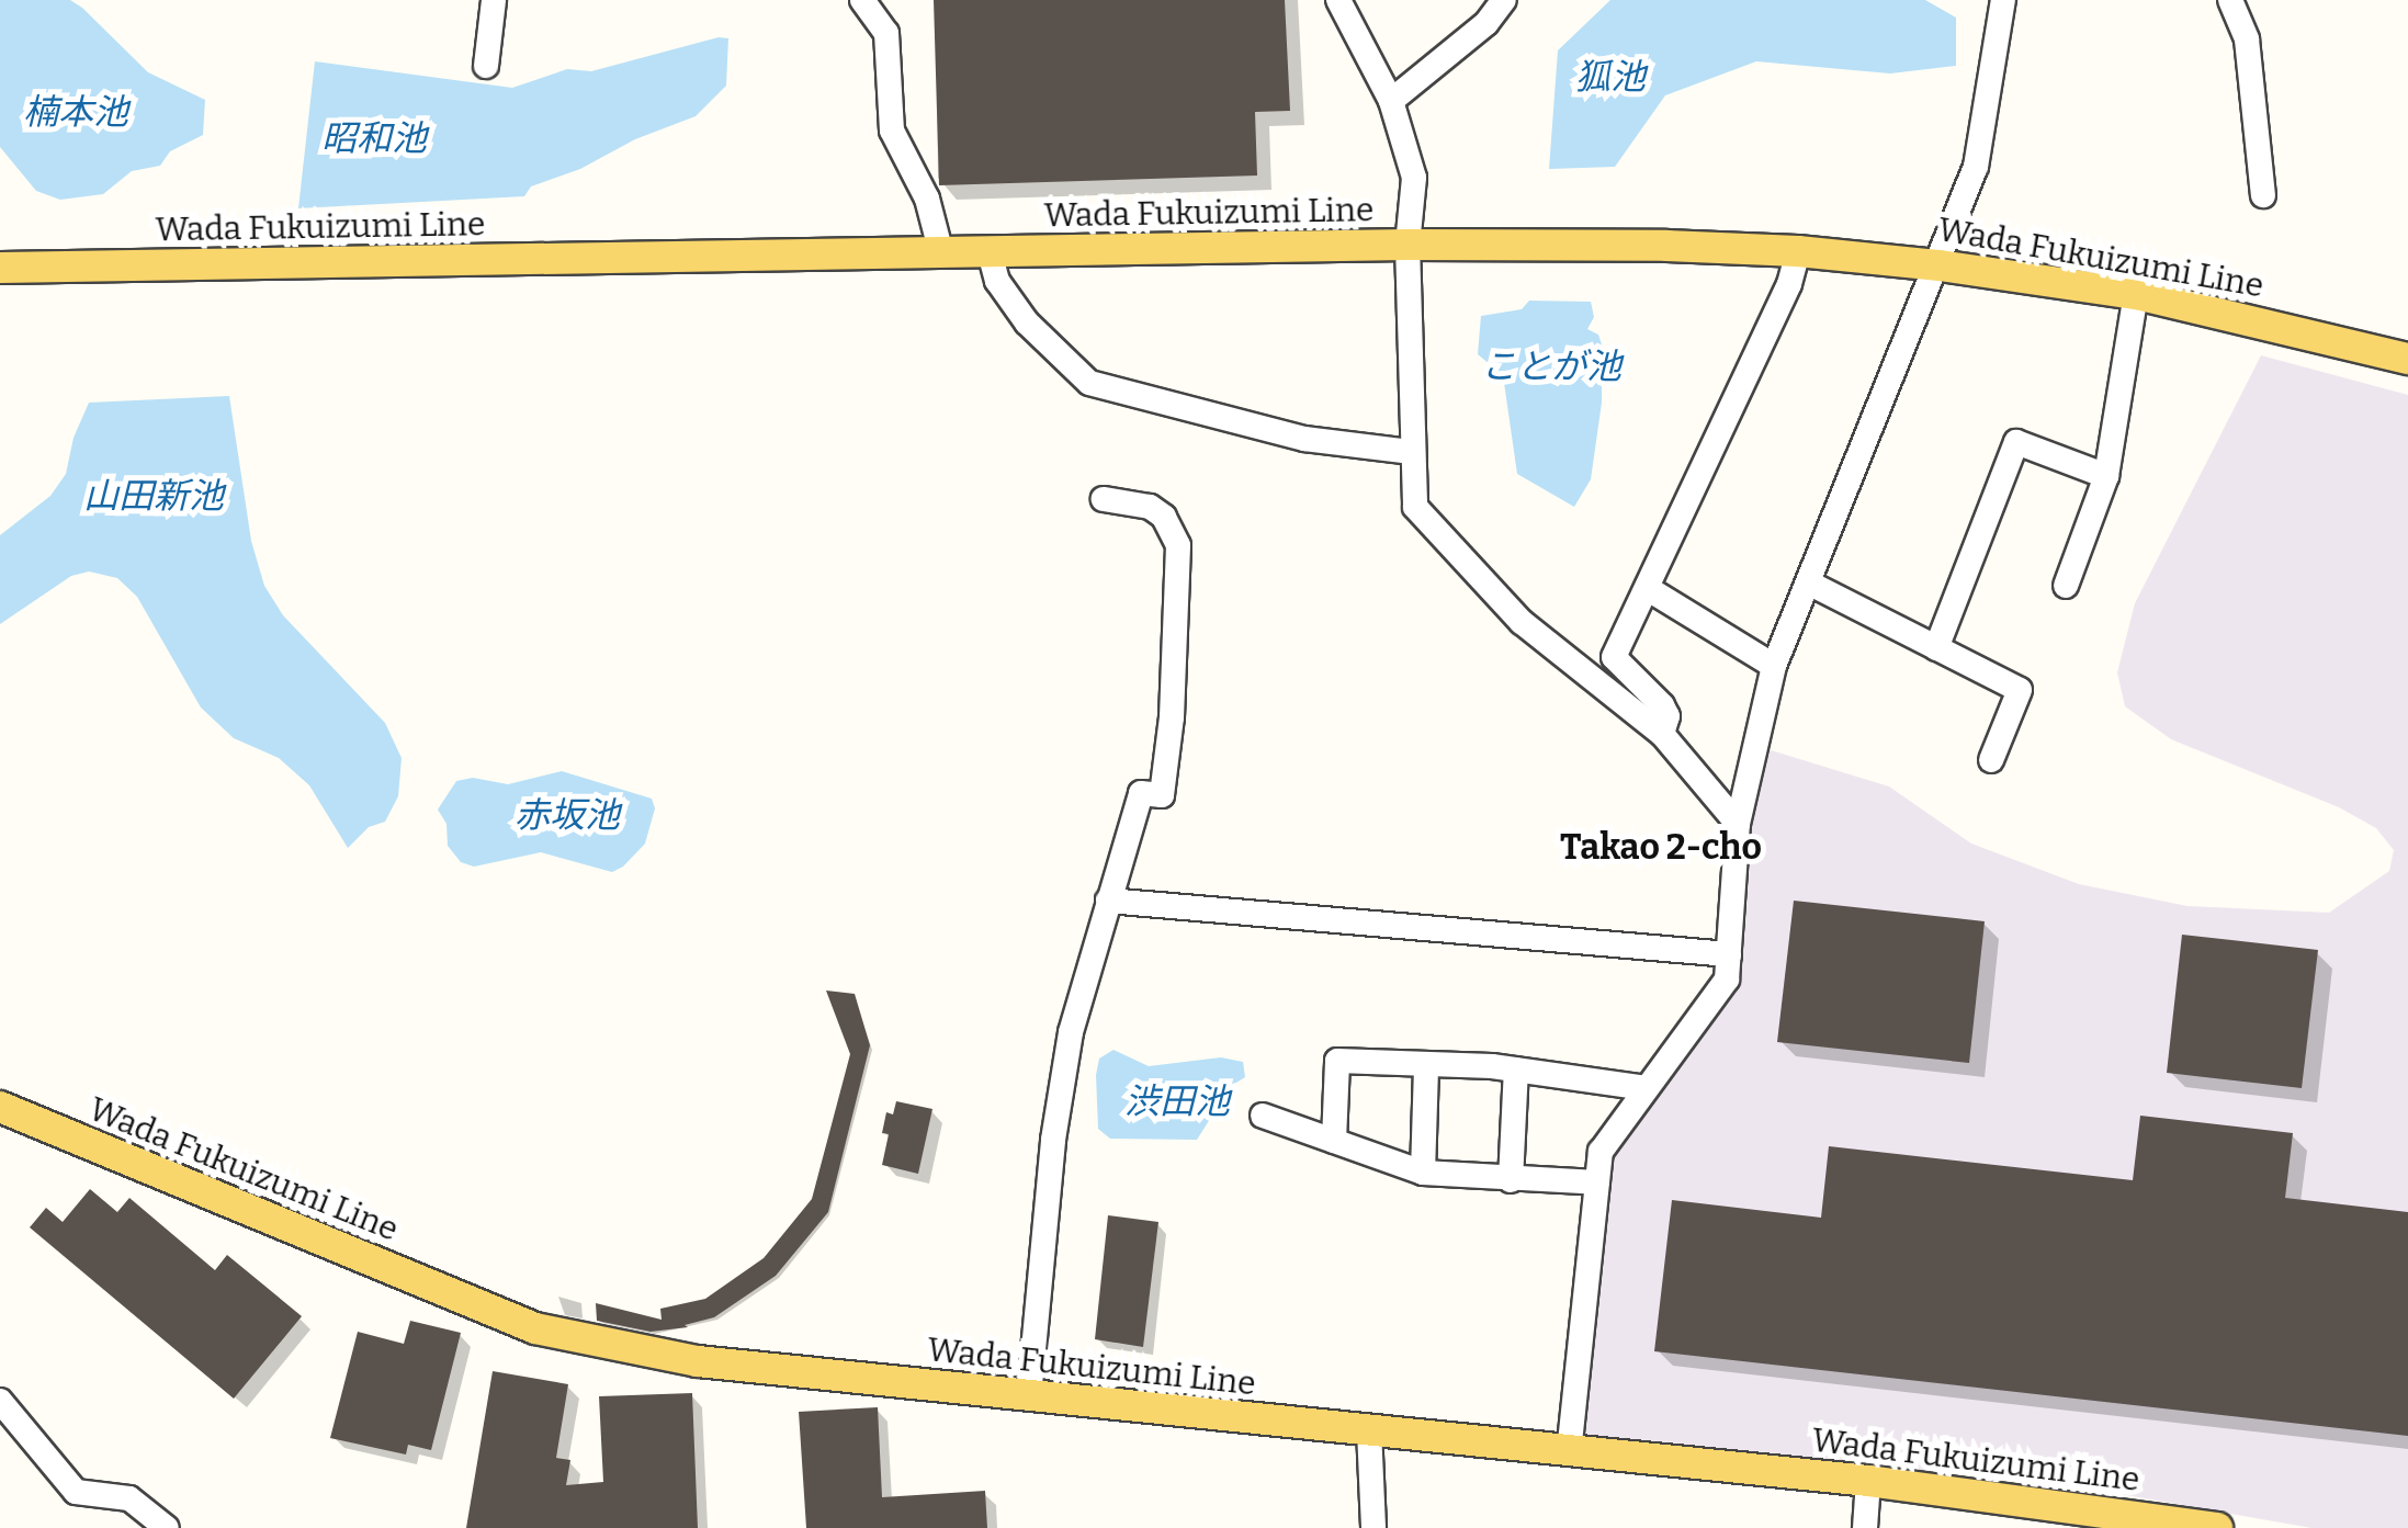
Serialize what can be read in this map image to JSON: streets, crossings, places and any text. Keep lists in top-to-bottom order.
{
  "streets": {
    "main road": ["Wada Fukuizumi Line"]
  },
  "districts": ["Takao 2-cho"],
  "water": [
    "狐池",
    "楠本池",
    "昭和池",
    "ことが池",
    "山田新池",
    "赤坂池",
    "渋田池"
  ]
}
